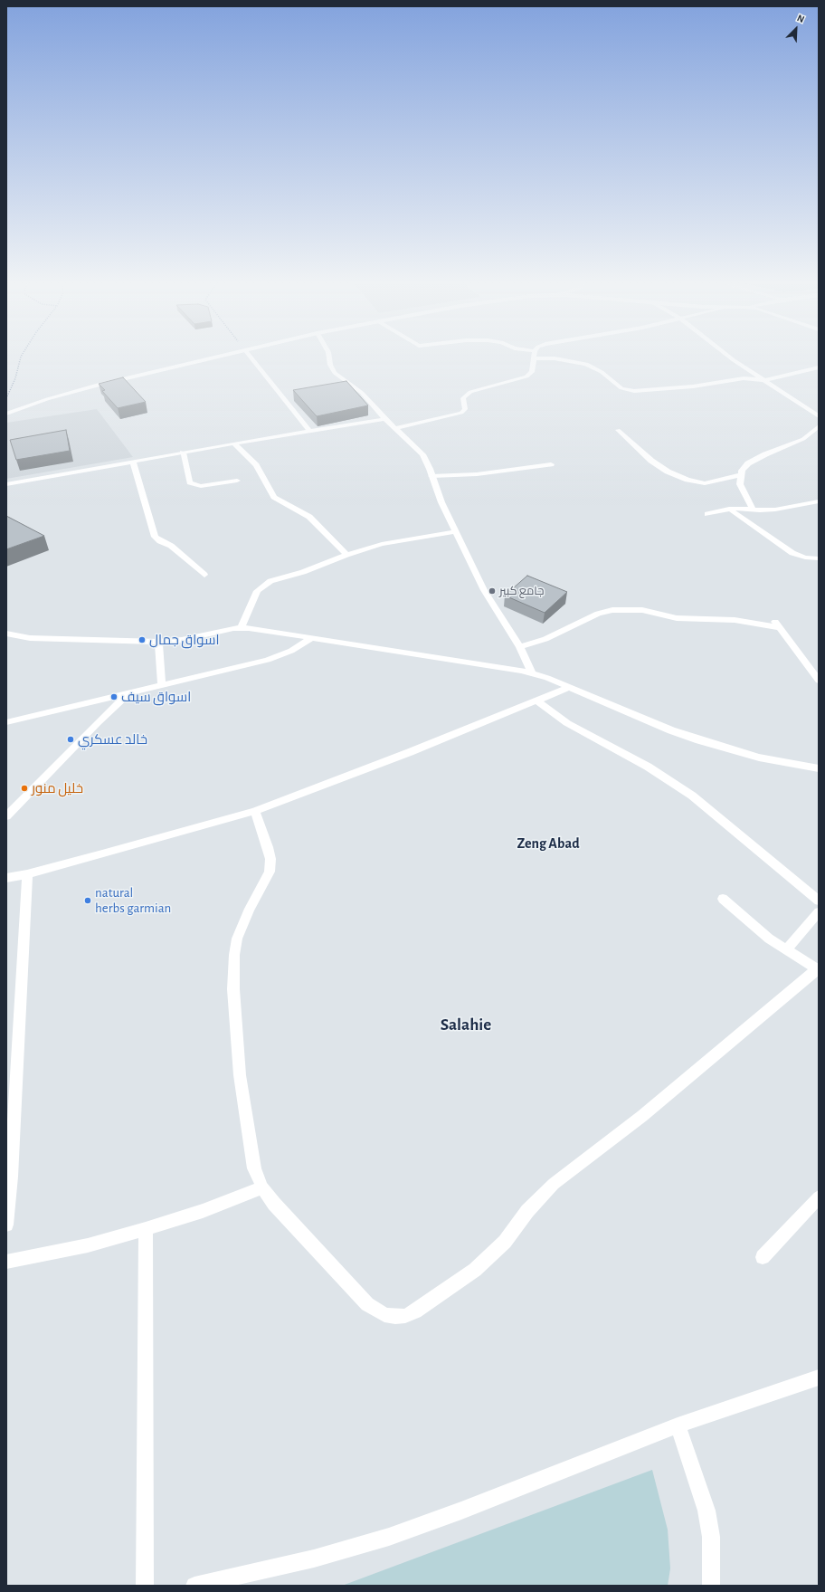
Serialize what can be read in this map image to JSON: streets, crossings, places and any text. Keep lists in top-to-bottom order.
{
  "districts": ["Zeng Abad", "Salahie"],
  "places": [
    "جامع كبير",
    "اسواق جمال",
    "اسواق سيف",
    "خالد عسکري",
    "خلیل منور",
    "natural herbs garmian"
  ],
  "north": "top right"
}
